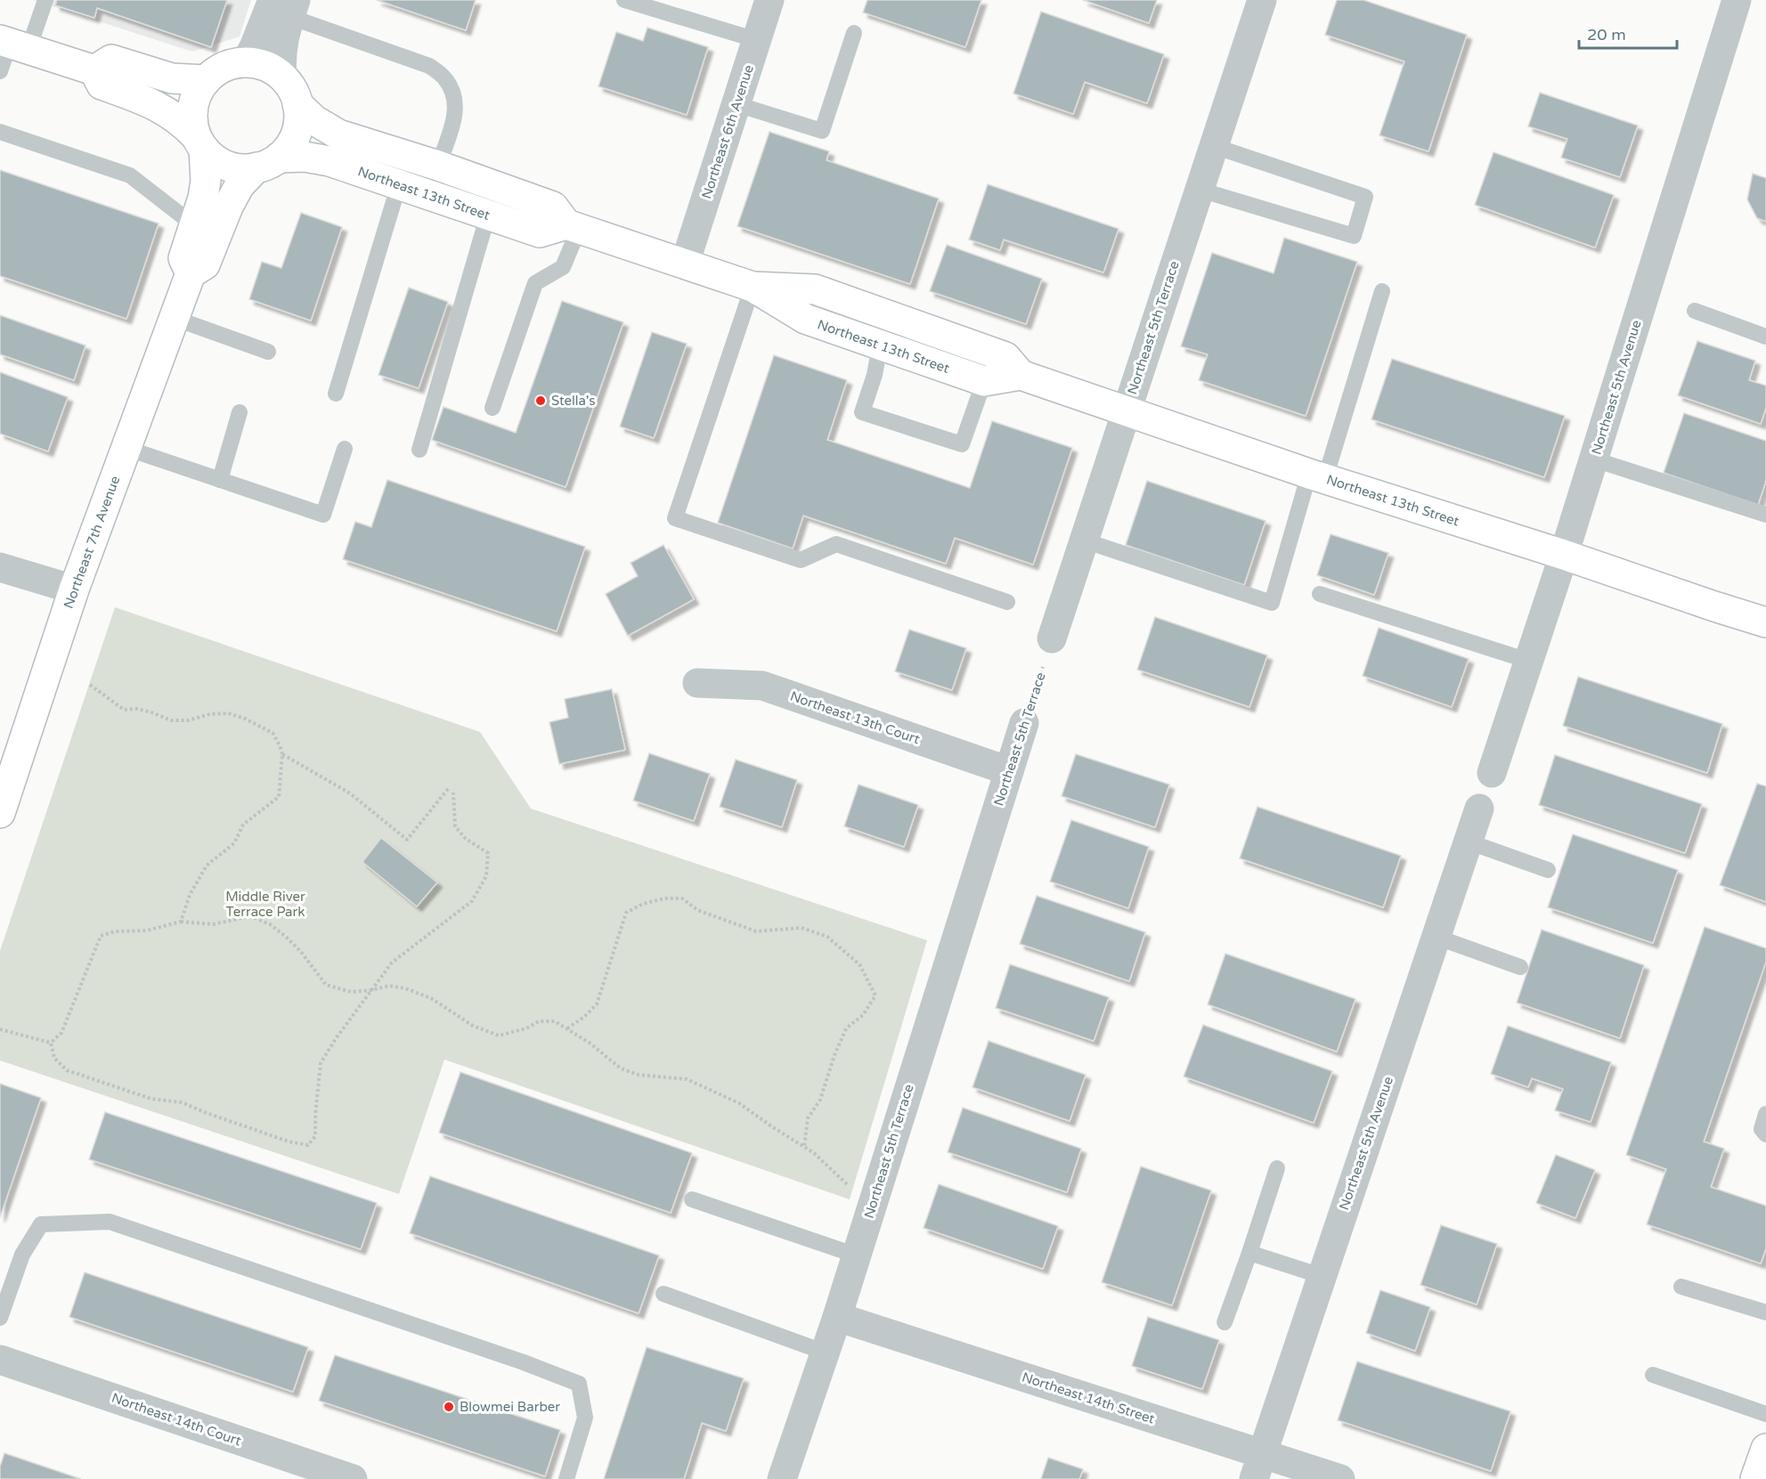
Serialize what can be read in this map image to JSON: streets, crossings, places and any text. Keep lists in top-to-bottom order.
{
  "streets": {
    "street": [
      "Northeast 6th Avenue",
      "Northeast 13th Street",
      "Northeast 5th Terrace",
      "Northeast 5th Avenue",
      "Northeast 7th Avenue",
      "Northeast 13th Court",
      "Northeast 14th Street",
      "Northeast 14th Court"
    ]
  },
  "crossings": [
    ["Northeast 6th Avenue", "Northeast 13th Street"],
    ["Northeast 13th Street", "Northeast 5th Terrace"],
    ["Northeast 13th Street", "Northeast 5th Avenue"],
    ["Northeast 13th Street", "Northeast 7th Avenue"],
    ["Northeast 5th Terrace", "Northeast 13th Court"],
    ["Northeast 5th Terrace", "Northeast 14th Street"],
    ["Northeast 5th Avenue", "Northeast 14th Street"]
  ],
  "parks": ["Middle River Terrace Park"],
  "places": ["Stella's", "Blowmei Barber"],
  "scale_bar": "20 m"
}
